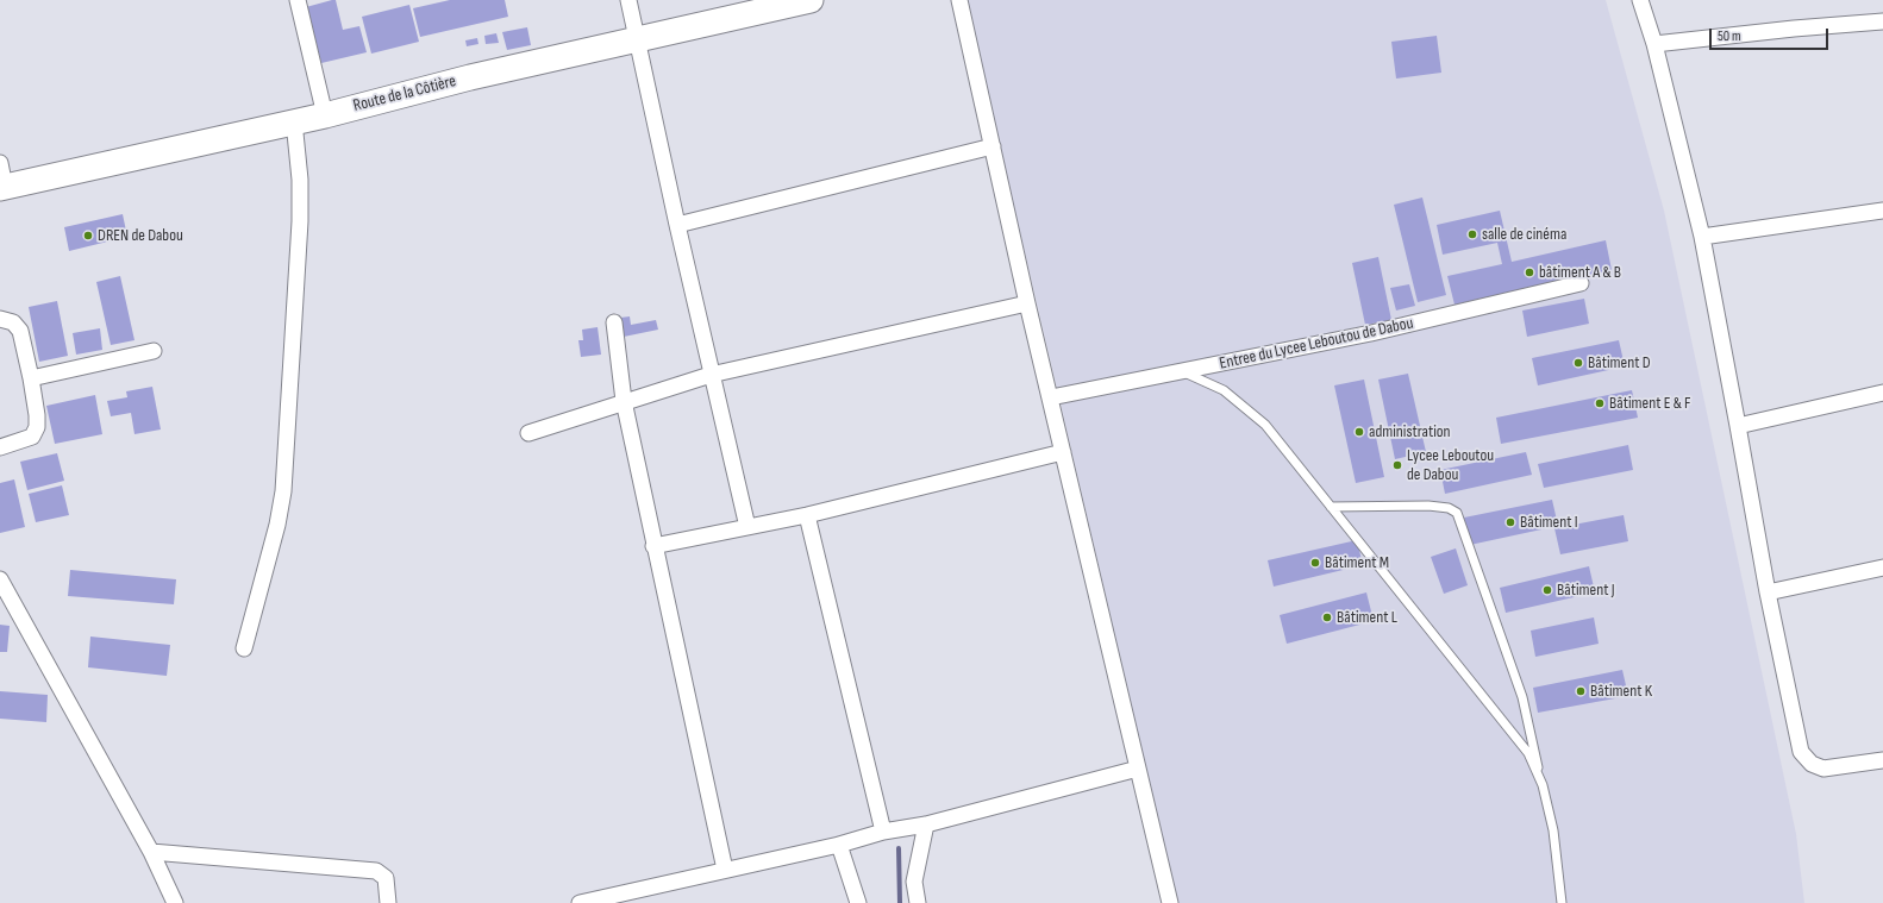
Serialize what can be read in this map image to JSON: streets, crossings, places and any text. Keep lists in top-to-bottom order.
{
  "streets": {
    "main road": ["Route de la Côtière"],
    "street": ["Entree du Lycee Leboutou de Dabou"]
  },
  "places": [
    "salle de cinéma",
    "DREN de Dabou",
    "bâtiment A & B",
    "Bâtiment D",
    "Bâtiment E & F",
    "administration",
    "Lycee Leboutou de Dabou",
    "Bâtiment I",
    "Bâtiment M",
    "Bâtiment J",
    "Bâtiment L",
    "Bâtiment K"
  ],
  "scale_bar": "50 m"
}
